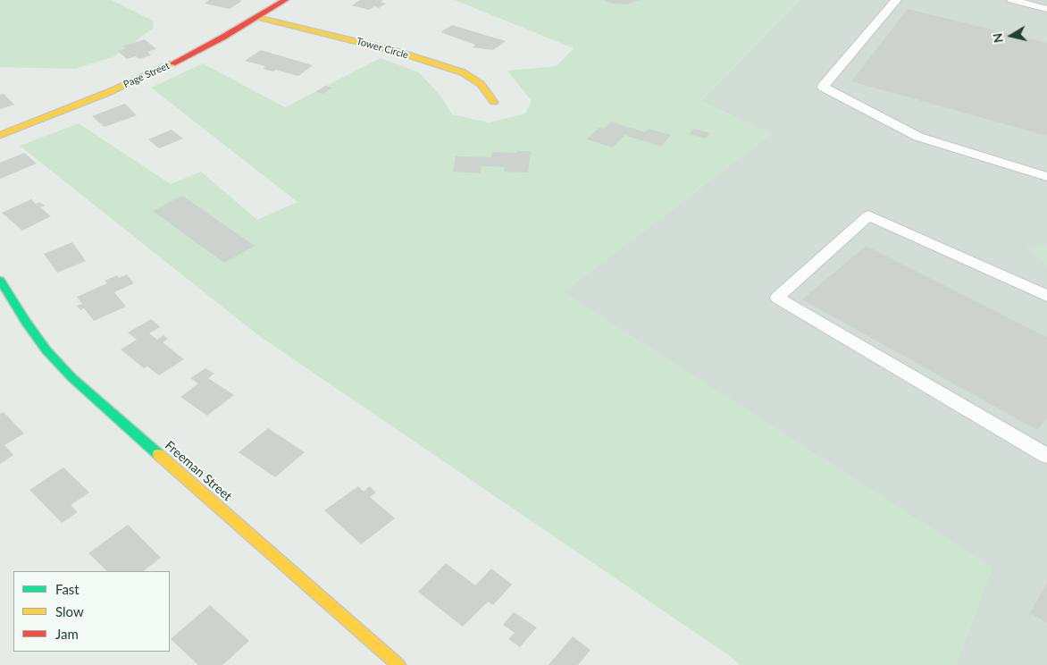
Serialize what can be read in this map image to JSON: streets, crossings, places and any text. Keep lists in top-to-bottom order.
{
  "streets": {
    "street": ["Tower Circle", "Page Street", "Freeman Street"]
  },
  "crossings": [
    ["Tower Circle", "Page Street"]
  ],
  "legend": ["Fast", "Slow", "Jam"],
  "north": "left"
}
